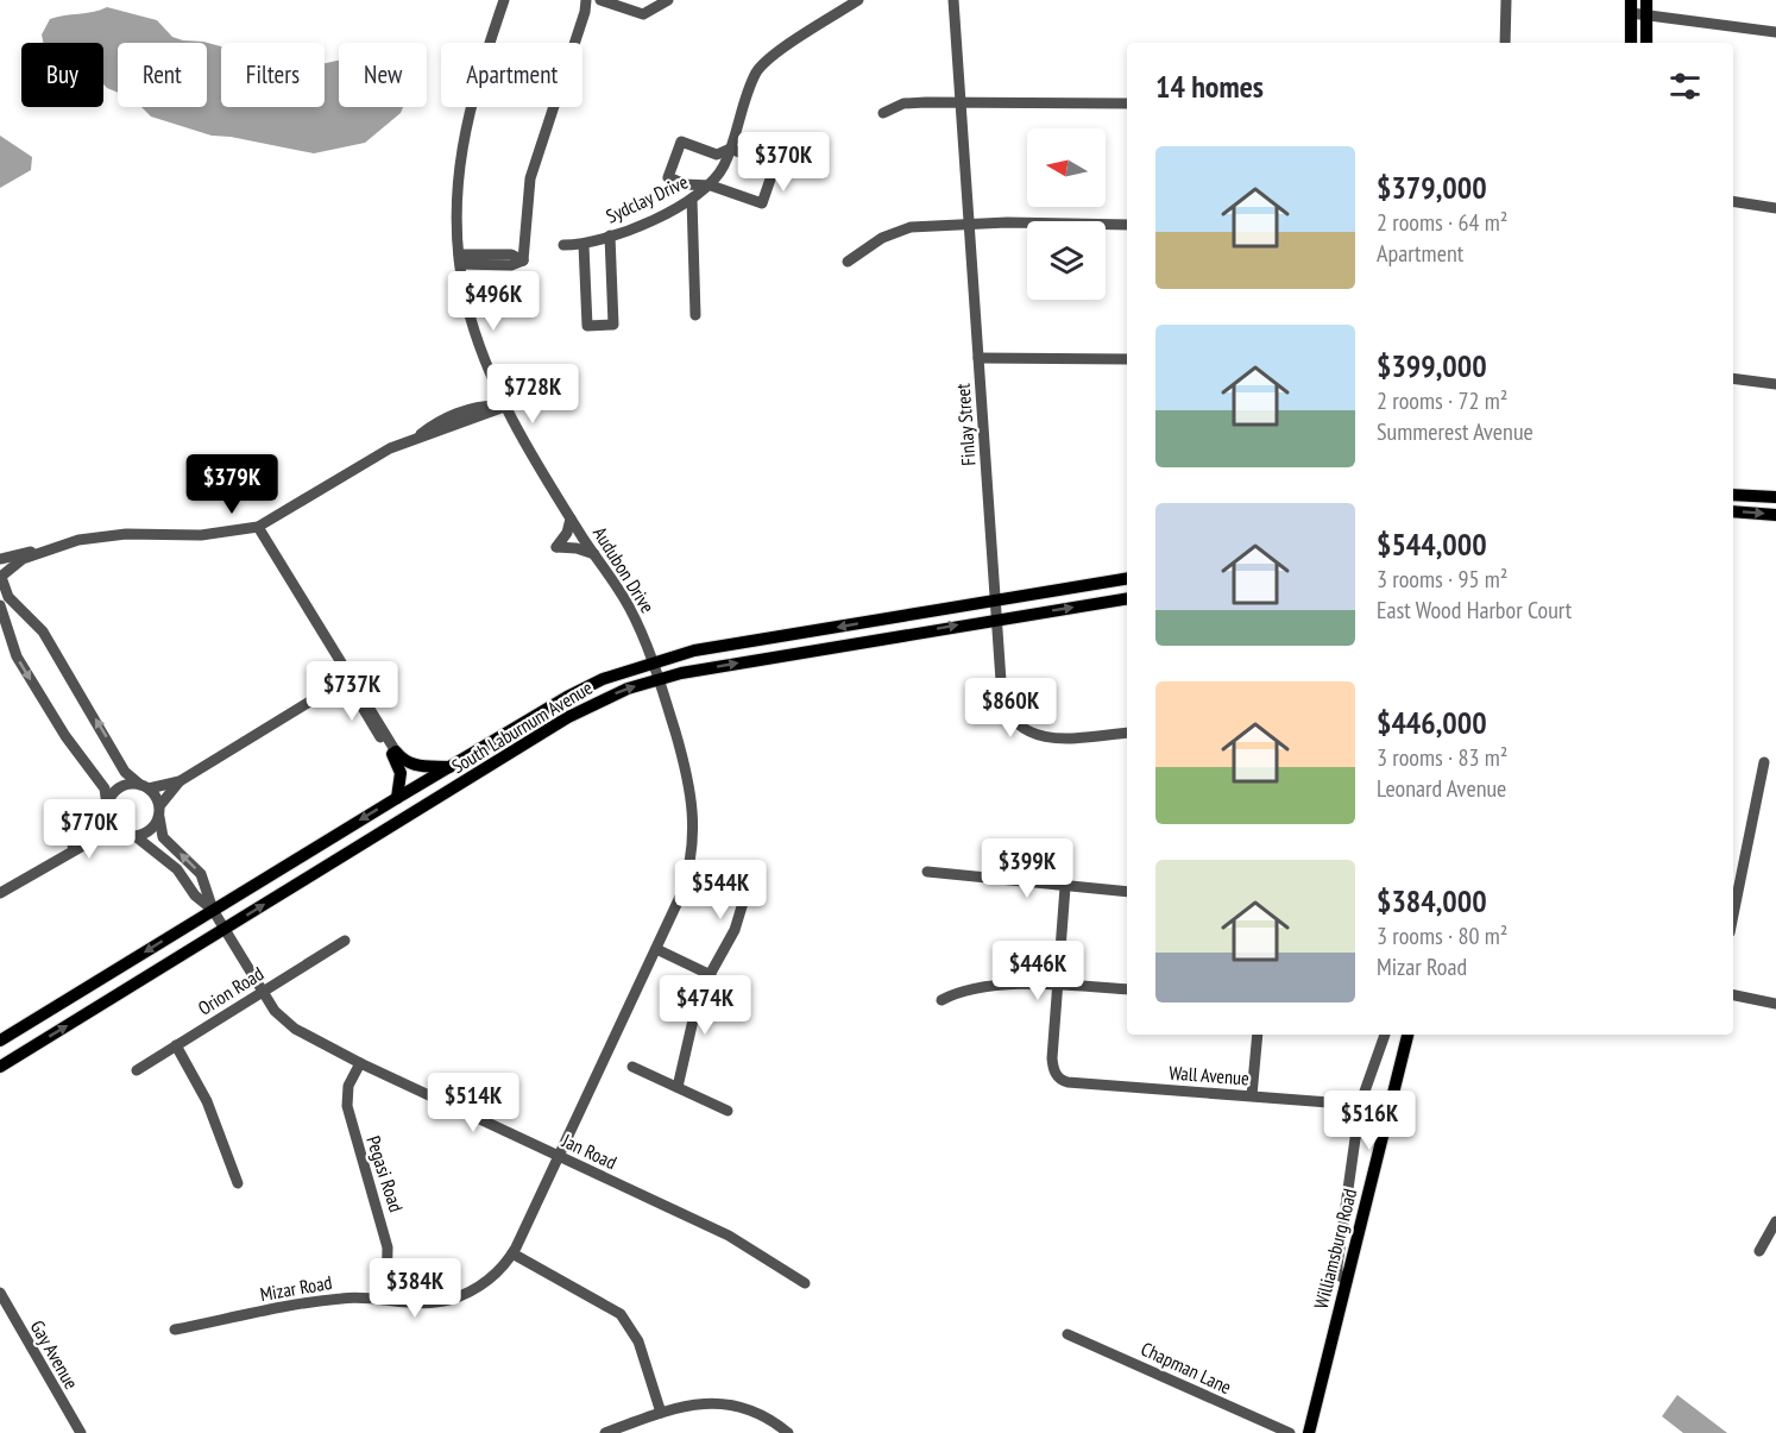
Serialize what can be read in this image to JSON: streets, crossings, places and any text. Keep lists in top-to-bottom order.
{
  "streets": {
    "main road": ["South Laburnum Avenue", "Williamsburg Road"],
    "street": [
      "Sydclay Drive",
      "Finlay Street",
      "Audubon Drive",
      "Orion Road",
      "Wall Avenue",
      "Jan Road",
      "Pegasi Road",
      "Mizar Road",
      "Gay Avenue",
      "Chapman Lane"
    ]
  },
  "crossings": [
    ["Finlay Street", "South Laburnum Avenue"],
    ["Audubon Drive", "South Laburnum Avenue"],
    ["Audubon Drive", "Jan Road"],
    ["Audubon Drive", "Mizar Road"],
    ["South Laburnum Avenue", "Jan Road"],
    ["Orion Road", "Jan Road"],
    ["Jan Road", "Pegasi Road"],
    ["Jan Road", "Mizar Road"],
    ["Pegasi Road", "Mizar Road"]
  ],
  "north": "left",
  "page": {
    "chip": [
      "Buy",
      "Rent",
      "Filters",
      "New",
      "Apartment"
    ],
    "heading": "14 homes",
    "list": [
      {
        "name": "$379,000",
        "note": "2 rooms · 64 m² · Apartment"
      },
      {
        "name": "$399,000",
        "note": "2 rooms · 72 m² · Summerest Avenue"
      },
      {
        "name": "$544,000",
        "note": "3 rooms · 95 m² · East Wood Harbor Court"
      },
      {
        "name": "$446,000",
        "note": "3 rooms · 83 m² · Leonard Avenue"
      },
      {
        "name": "$384,000",
        "note": "3 rooms · 80 m² · Mizar Road"
      }
    ],
    "price": [
      "$370K",
      "$496K",
      "$728K",
      "$379K",
      "$737K",
      "$860K",
      "$770K",
      "$399K",
      "$544K",
      "$446K",
      "$474K",
      "$514K",
      "$516K",
      "$384K"
    ]
  }
}
